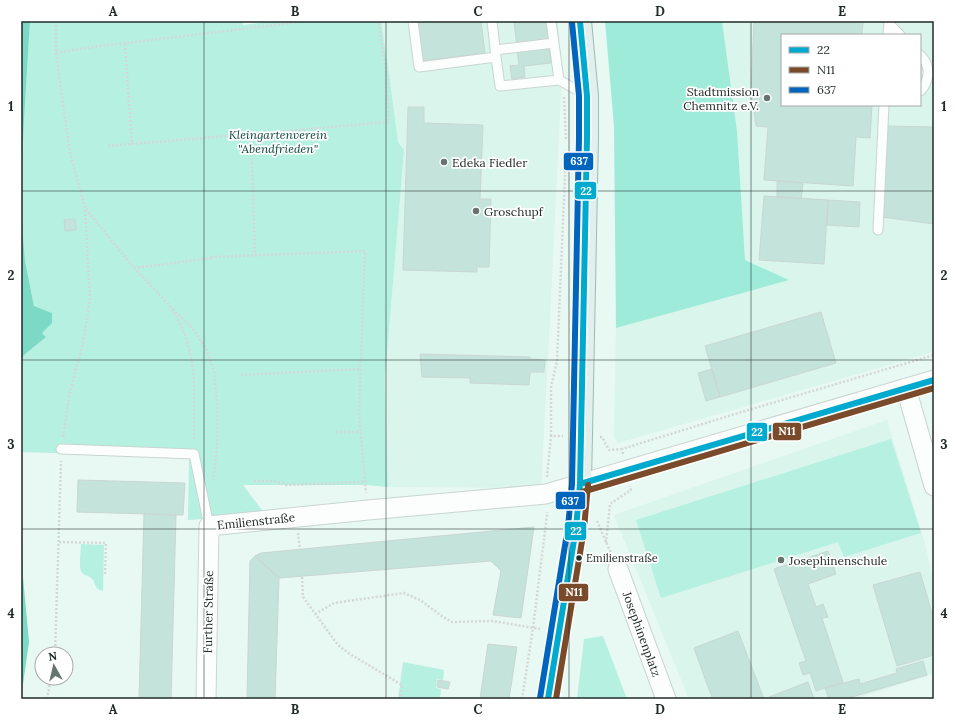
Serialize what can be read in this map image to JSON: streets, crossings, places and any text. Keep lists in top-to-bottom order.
{
  "streets": {
    "street": ["Emilienstraße", "Further Straße", "Josephinenplatz"]
  },
  "crossings": [
    ["Emilienstraße", "Further Straße"]
  ],
  "parks": ["Kleingartenverein \"Abendfrieden\""],
  "places": [
    "Stadtmission Chemnitz e.V.",
    "Edeka Fiedler",
    "Groschupf",
    "Emilienstraße",
    "Josephinenschule"
  ],
  "lines": ["transit line 22", "transit line 637", "transit line N11"],
  "legend": ["22", "N11", "637"],
  "north": "top",
  "grid": {
    "columns": [
      "A",
      "B",
      "C",
      "D",
      "E"
    ],
    "rows": [
      "1",
      "2",
      "3",
      "4"
    ]
  }
}
